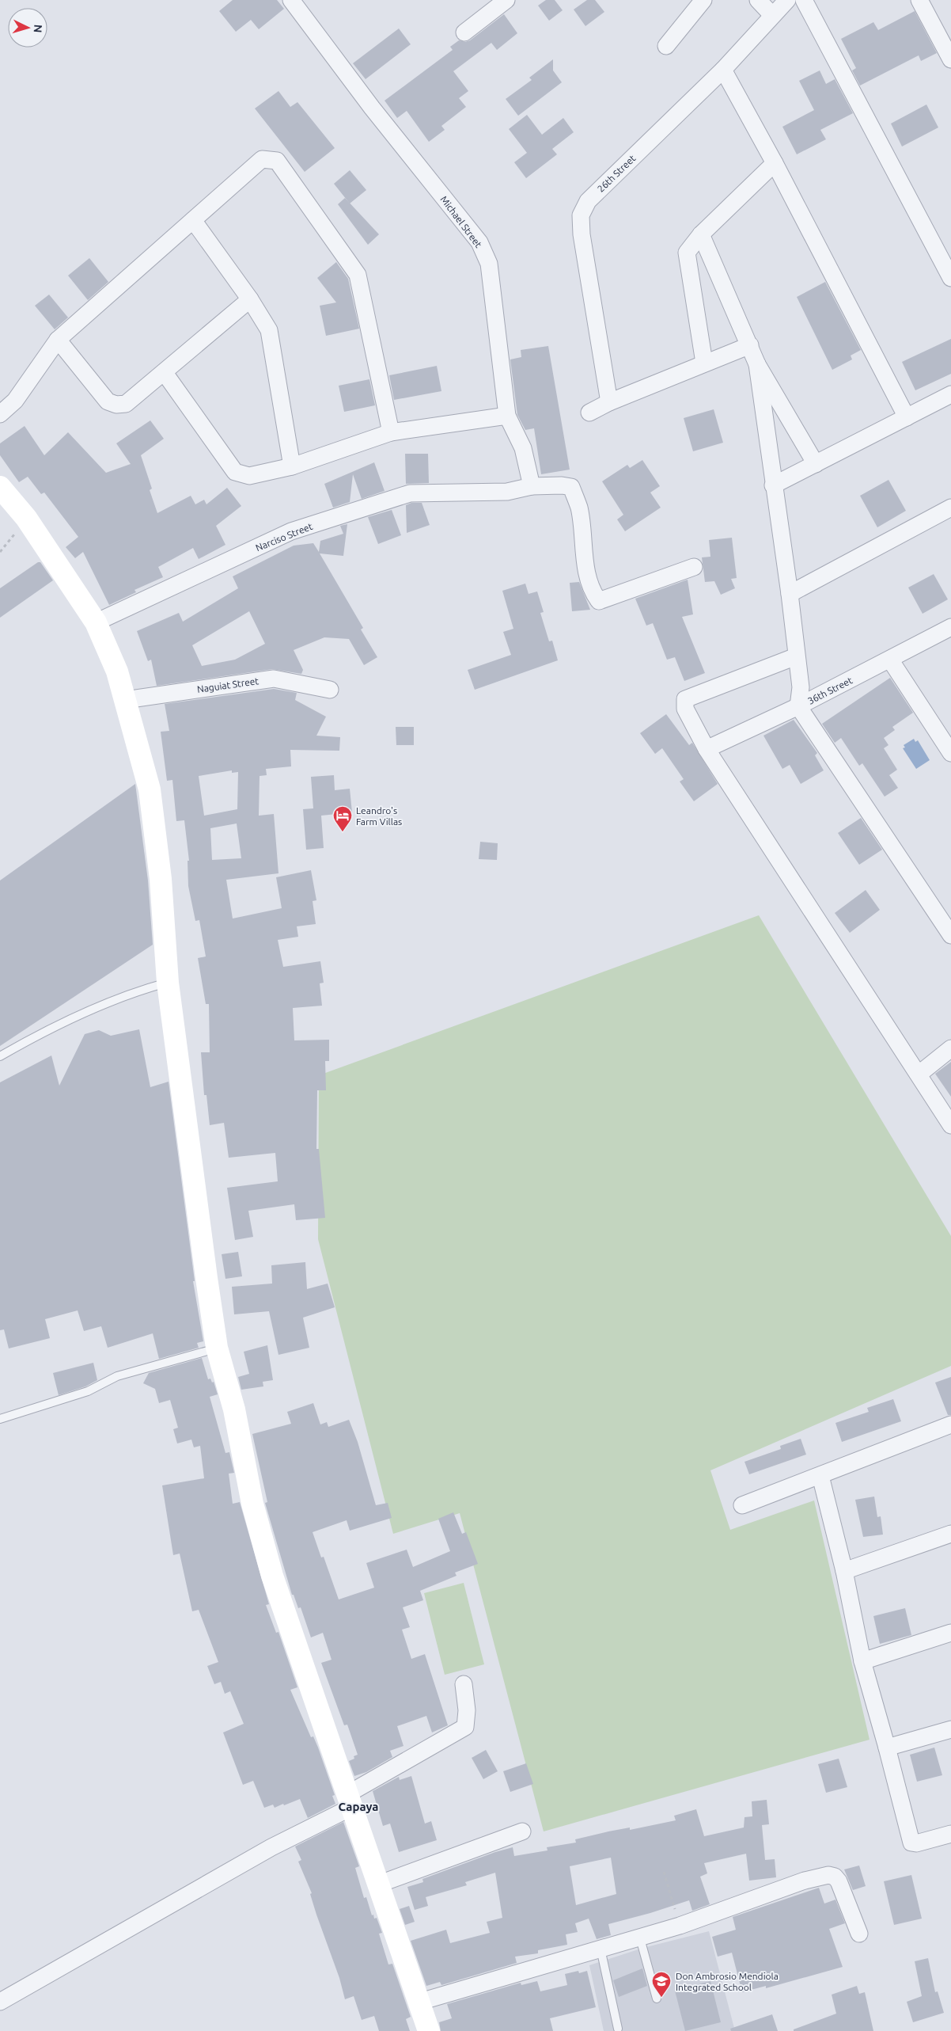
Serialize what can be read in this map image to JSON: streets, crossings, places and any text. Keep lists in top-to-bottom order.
{
  "streets": {
    "street": [
      "26th Street",
      "Michael Street",
      "Narciso Street",
      "Naguiat Street",
      "36th Street"
    ]
  },
  "crossings": [
    ["Michael Street", "Narciso Street"]
  ],
  "districts": ["Capaya"],
  "places": {
    "hotel": ["Leandro's Farm Villas"],
    "school or university": ["Don Ambrosio Mendiola Integrated School"]
  },
  "north": "right"
}
